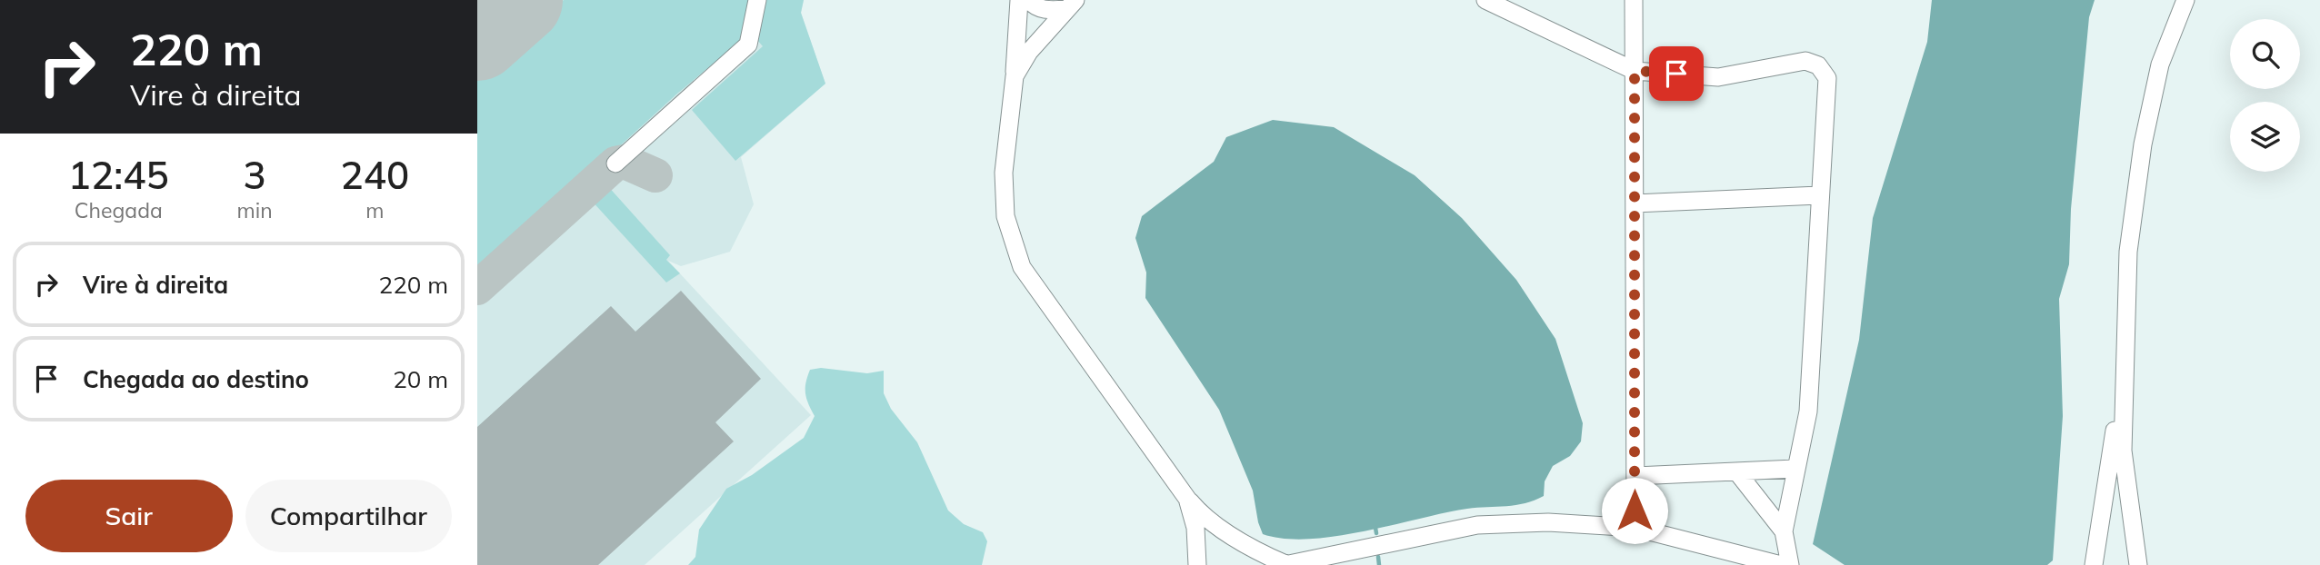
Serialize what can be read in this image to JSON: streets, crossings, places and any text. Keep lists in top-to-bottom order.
{
  "page": {
    "turn": ["220 m", "Vire à direita"],
    "eta": [
      "12:45",
      "Chegada",
      "3",
      "min",
      "240",
      "m"
    ],
    "list": [
      {
        "name": "Vire à direita",
        "value": "220 m"
      },
      {
        "name": "Chegada ao destino",
        "value": "20 m"
      }
    ],
    "buttons": ["Sair", "Compartilhar"]
  }
}
